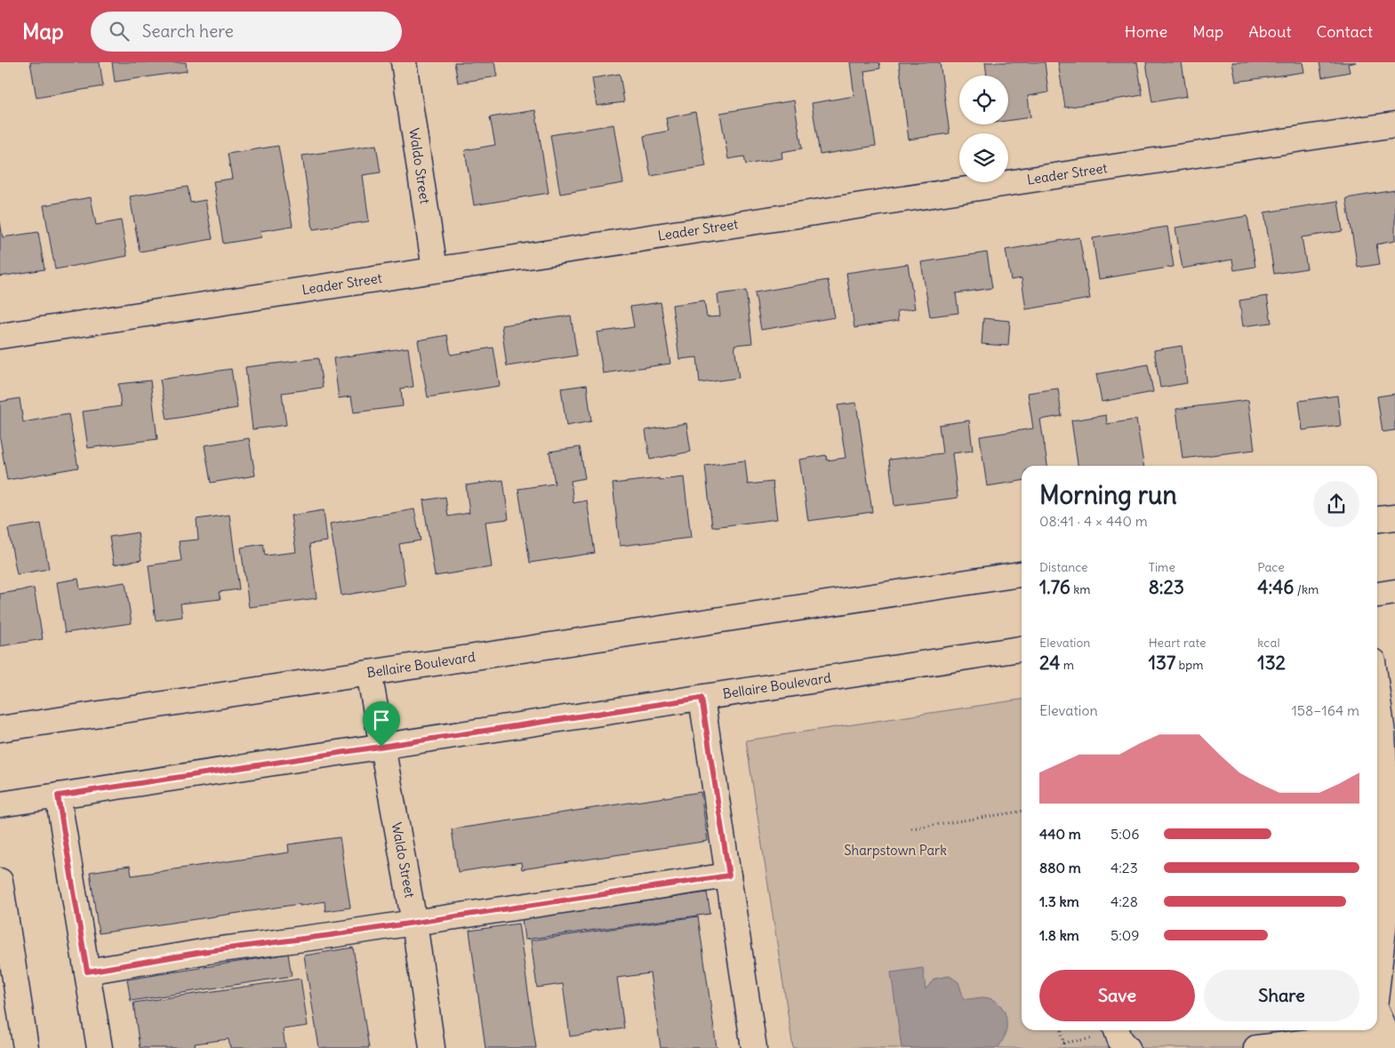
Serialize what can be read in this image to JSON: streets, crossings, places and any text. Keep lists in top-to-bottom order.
{
  "streets": {
    "street": ["Waldo Street", "Leader Street", "Bellaire Boulevard"]
  },
  "crossings": [
    ["Waldo Street", "Leader Street"],
    ["Waldo Street", "Bellaire Boulevard"]
  ],
  "parks": ["Sharpstown Park"],
  "page": {
    "header": "Map",
    "search": "Search here",
    "nav": [
      "Home",
      "Map",
      "About",
      "Contact"
    ],
    "heading": ["Morning run", "08:41 · 4 × 440 m"],
    "stats": [
      ["Distance", "1.76 km"],
      ["Time", "8:23"],
      ["Pace", "4:46 /km"],
      ["Elevation", "24 m"],
      ["Heart rate", "137 bpm"],
      ["kcal", "132"]
    ],
    "chart": ["Elevation", "158–164 m"],
    "list": [
      {
        "name": "440 m",
        "note": "5:06"
      },
      {
        "name": "880 m",
        "note": "4:23"
      },
      {
        "name": "1.3 km",
        "note": "4:28"
      },
      {
        "name": "1.8 km",
        "note": "5:09"
      }
    ],
    "buttons": ["Save", "Share"]
  }
}
